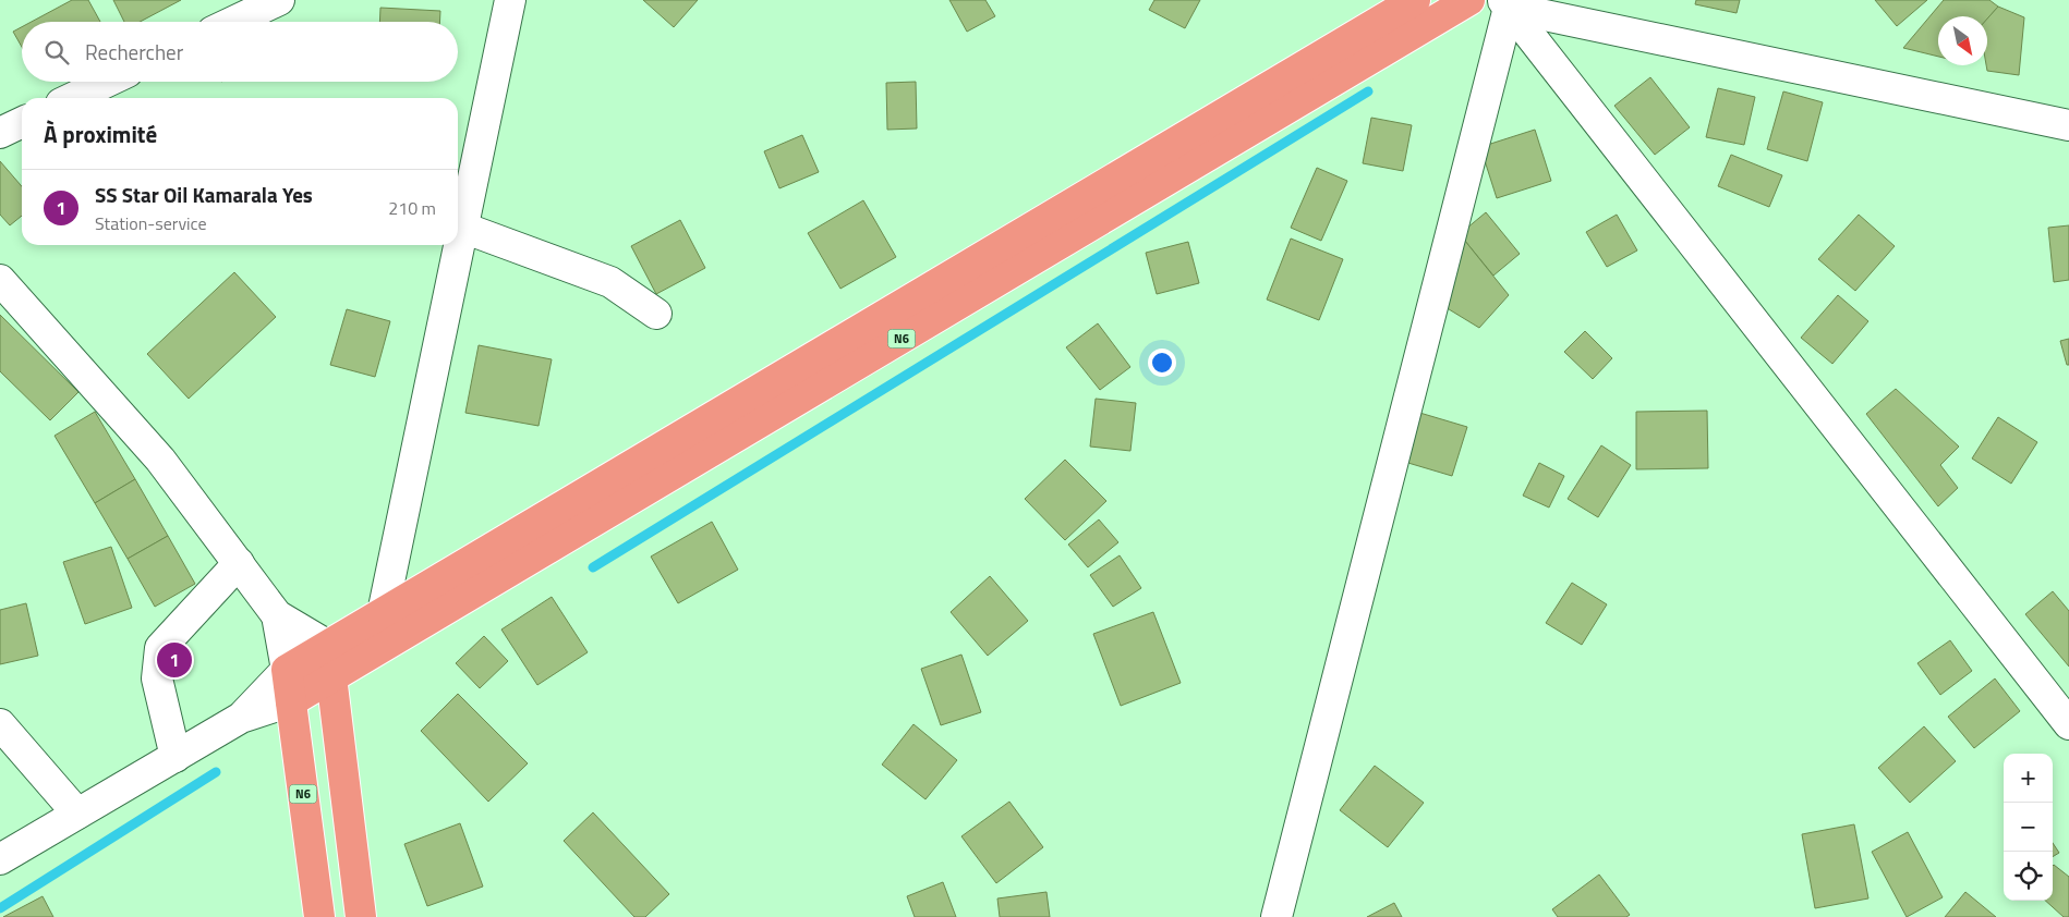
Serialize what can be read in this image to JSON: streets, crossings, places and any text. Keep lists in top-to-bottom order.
{
  "streets": {
    "highway": ["N6"]
  },
  "north": "bottom right",
  "page": {
    "search": "Rechercher",
    "heading": "À proximité",
    "list": [
      {
        "mark": "1",
        "name": "SS Star Oil Kamarala Yes",
        "note": "Station-service",
        "value": "210 m"
      }
    ],
    "pins": "1",
    "map_buttons": ["+", "−"]
  }
}
